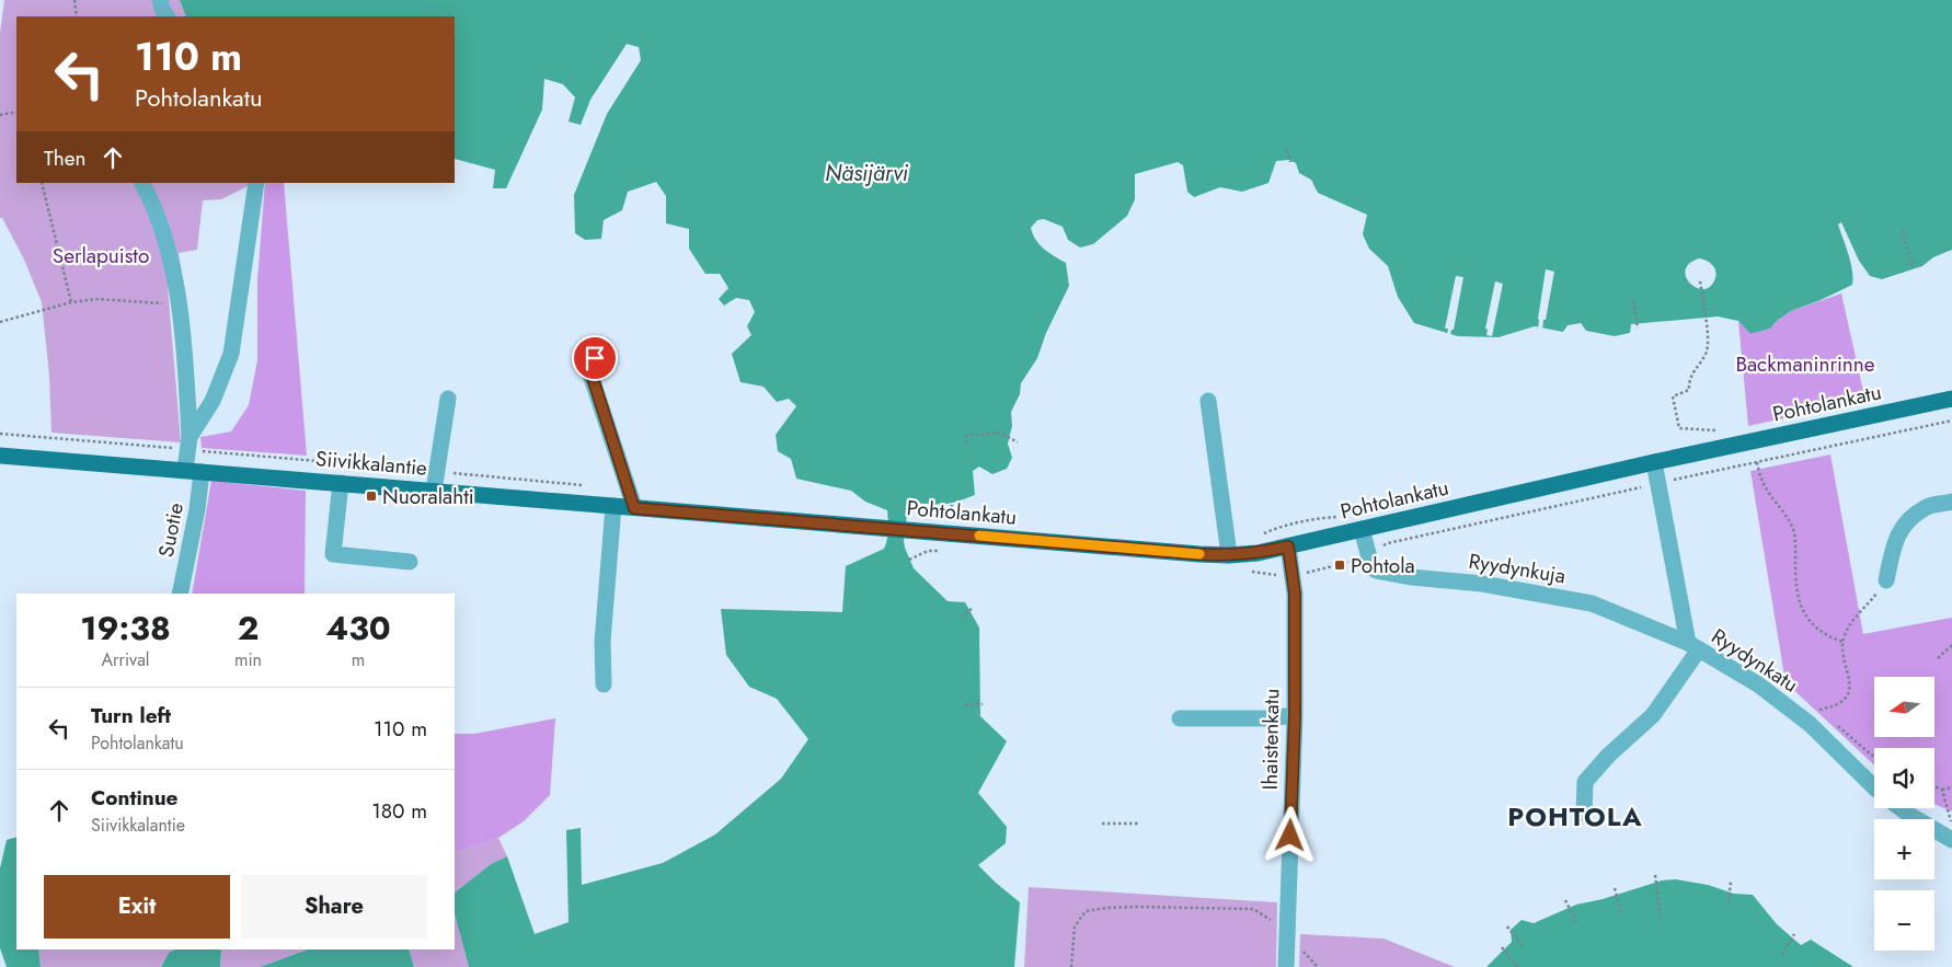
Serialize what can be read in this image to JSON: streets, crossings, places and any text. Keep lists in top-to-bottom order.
{
  "streets": {
    "main road": ["Pohtolankatu", "Siivikkalantie"],
    "street": [
      "Suotie",
      "Ryydynkuja",
      "Ryydynkatu",
      "Ihaistenkatu"
    ]
  },
  "crossings": [
    ["Pohtolankatu", "Siivikkalantie"],
    ["Pohtolankatu", "Ryydynkuja"],
    ["Pohtolankatu", "Ryydynkatu"],
    ["Pohtolankatu", "Ihaistenkatu"],
    ["Siivikkalantie", "Suotie"],
    ["Ryydynkuja", "Ryydynkatu"]
  ],
  "districts": ["POHTOLA"],
  "water": ["Näsijärvi"],
  "parks": ["Serlapuisto", "Backmaninrinne"],
  "places": {
    "transit": ["Nuoralahti", "Pohtola"]
  },
  "north": "left",
  "page": {
    "turn": ["110 m", "Pohtolankatu"],
    "then": "Then",
    "eta": [
      "19:38",
      "Arrival",
      "2",
      "min",
      "430",
      "m"
    ],
    "map_buttons": ["+", "−"],
    "list": [
      {
        "name": "Turn left",
        "note": "Pohtolankatu",
        "value": "110 m"
      },
      {
        "name": "Continue",
        "note": "Siivikkalantie",
        "value": "180 m"
      }
    ],
    "buttons": ["Exit", "Share"]
  }
}
